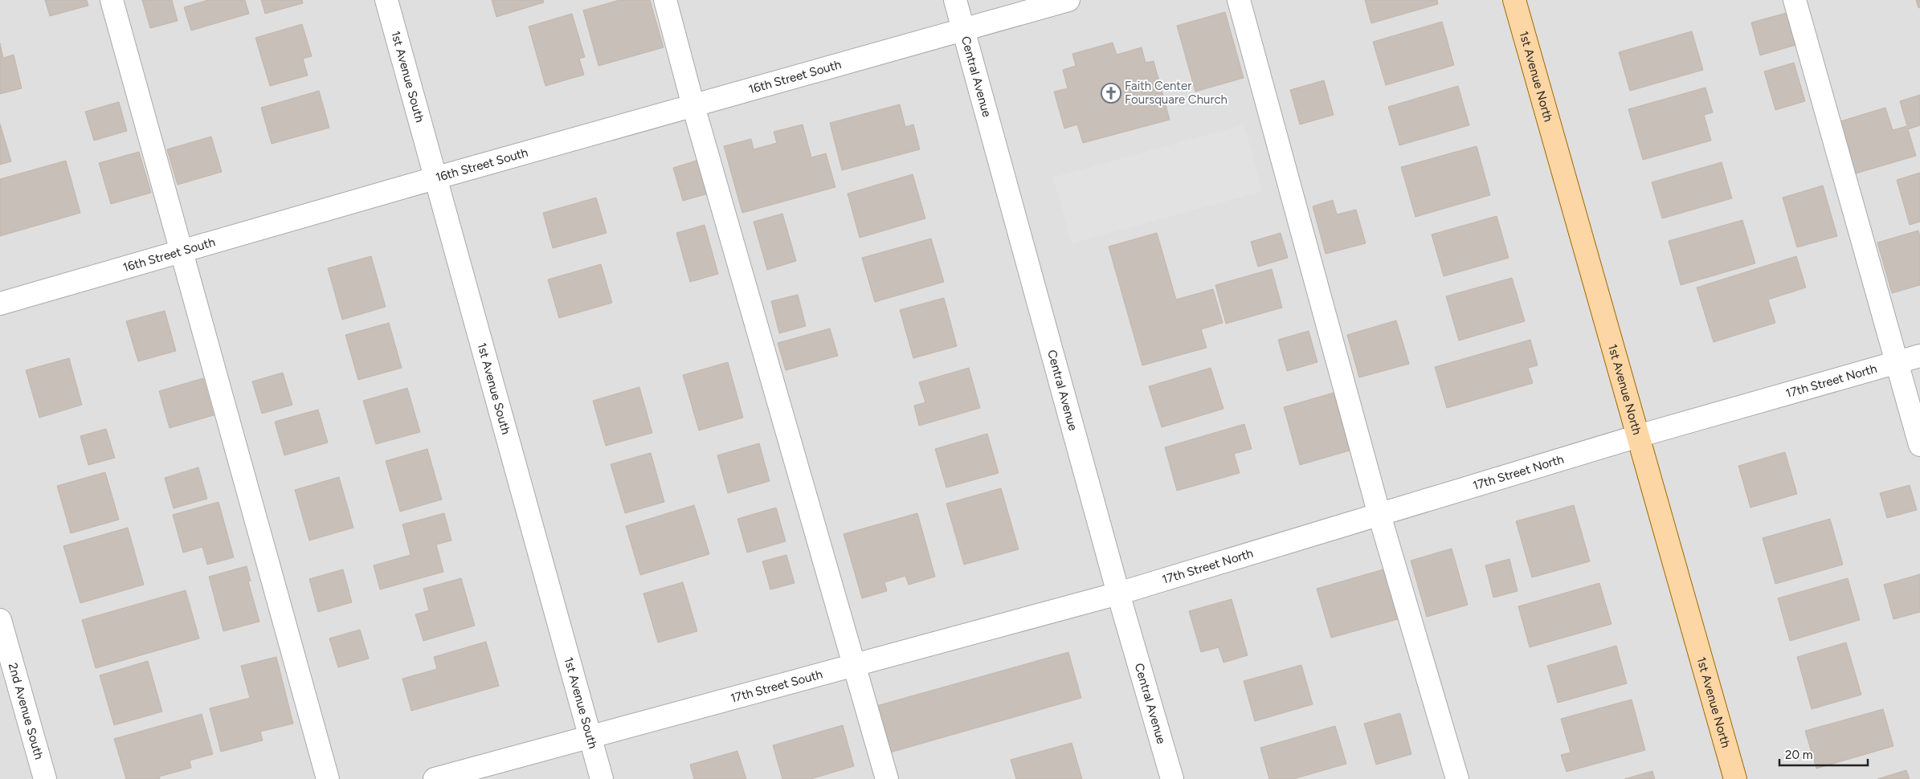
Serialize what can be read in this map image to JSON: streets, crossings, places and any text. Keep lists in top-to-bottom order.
{
  "streets": {
    "main road": ["1st Avenue North"],
    "street": [
      "1st Avenue South",
      "Central Avenue",
      "16th Street South",
      "17th Street North",
      "17th Street South",
      "2nd Avenue South"
    ]
  },
  "crossings": [
    ["1st Avenue South", "16th Street South"],
    ["1st Avenue South", "17th Street South"],
    ["Central Avenue", "16th Street South"],
    ["Central Avenue", "17th Street North"],
    ["Central Avenue", "17th Street South"],
    ["1st Avenue North", "17th Street North"],
    ["17th Street North", "17th Street South"]
  ],
  "places": {
    "church": ["Faith Center Foursquare Church"]
  },
  "scale_bar": "20 m"
}
